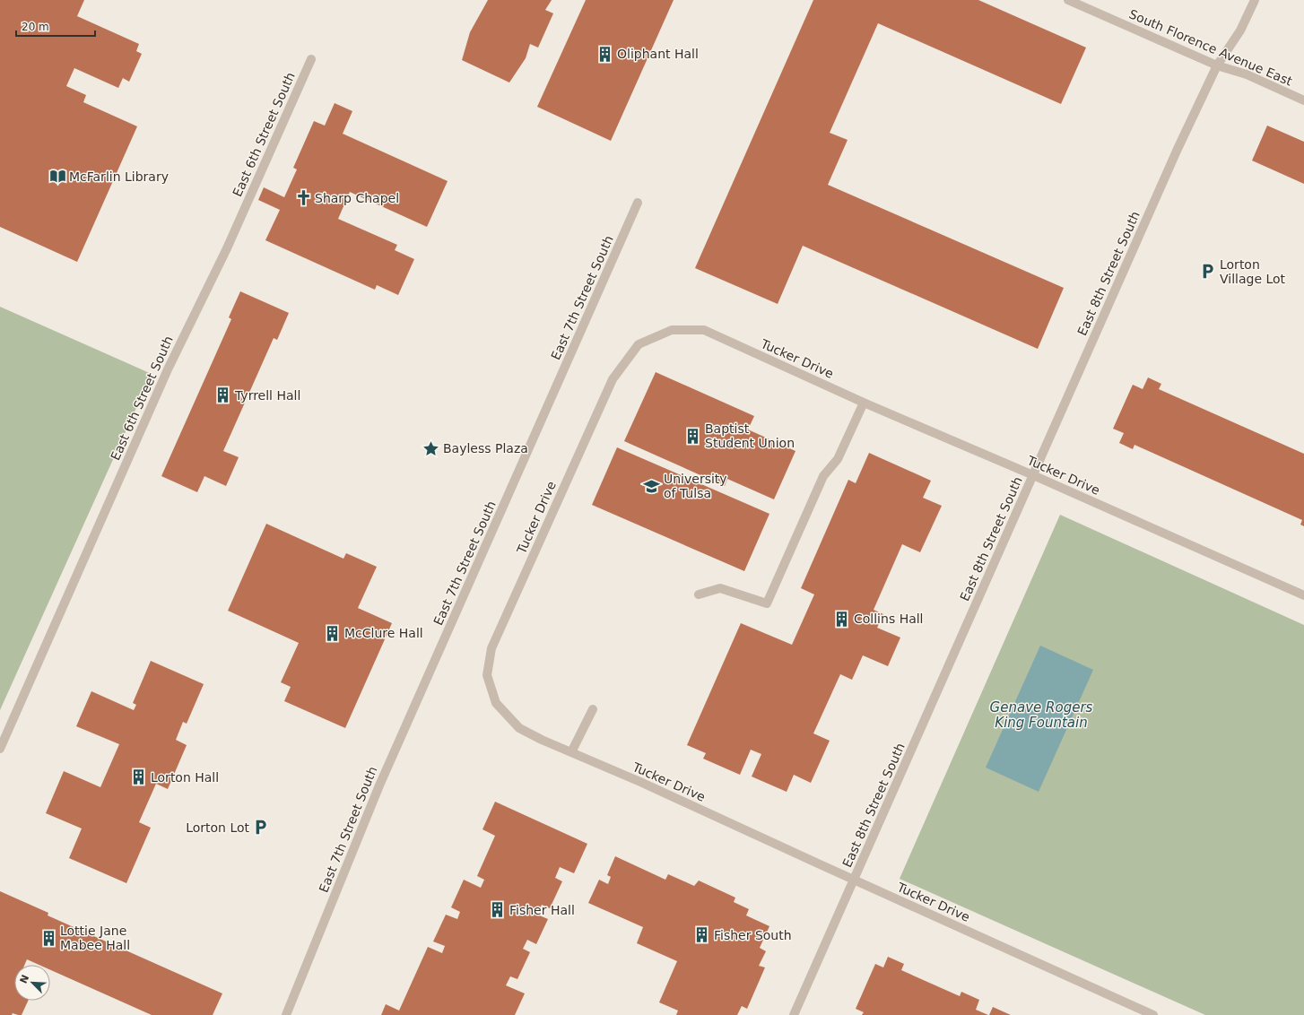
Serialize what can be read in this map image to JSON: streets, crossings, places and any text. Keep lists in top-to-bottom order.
{
  "streets": {
    "street": [
      "South Florence Avenue East",
      "East 6th Street South",
      "East 8th Street South",
      "East 7th Street South",
      "Tucker Drive"
    ]
  },
  "crossings": [
    ["South Florence Avenue East", "East 8th Street South"],
    ["East 8th Street South", "Tucker Drive"]
  ],
  "water": ["Genave Rogers King Fountain"],
  "places": {
    "building": [
      "Oliphant Hall",
      "Tyrrell Hall",
      "Baptist Student Union",
      "Collins Hall",
      "McClure Hall",
      "Lorton Hall",
      "Fisher Hall",
      "Fisher South",
      "Lottie Jane Mabee Hall"
    ],
    "library": ["McFarlin Library"],
    "church": ["Sharp Chapel"],
    "parking": ["Lorton Village Lot", "Lorton Lot"],
    "place": ["Bayless Plaza"],
    "school or university": ["University of Tulsa"]
  },
  "scale_bar": "20 m",
  "north": "top left"
}
